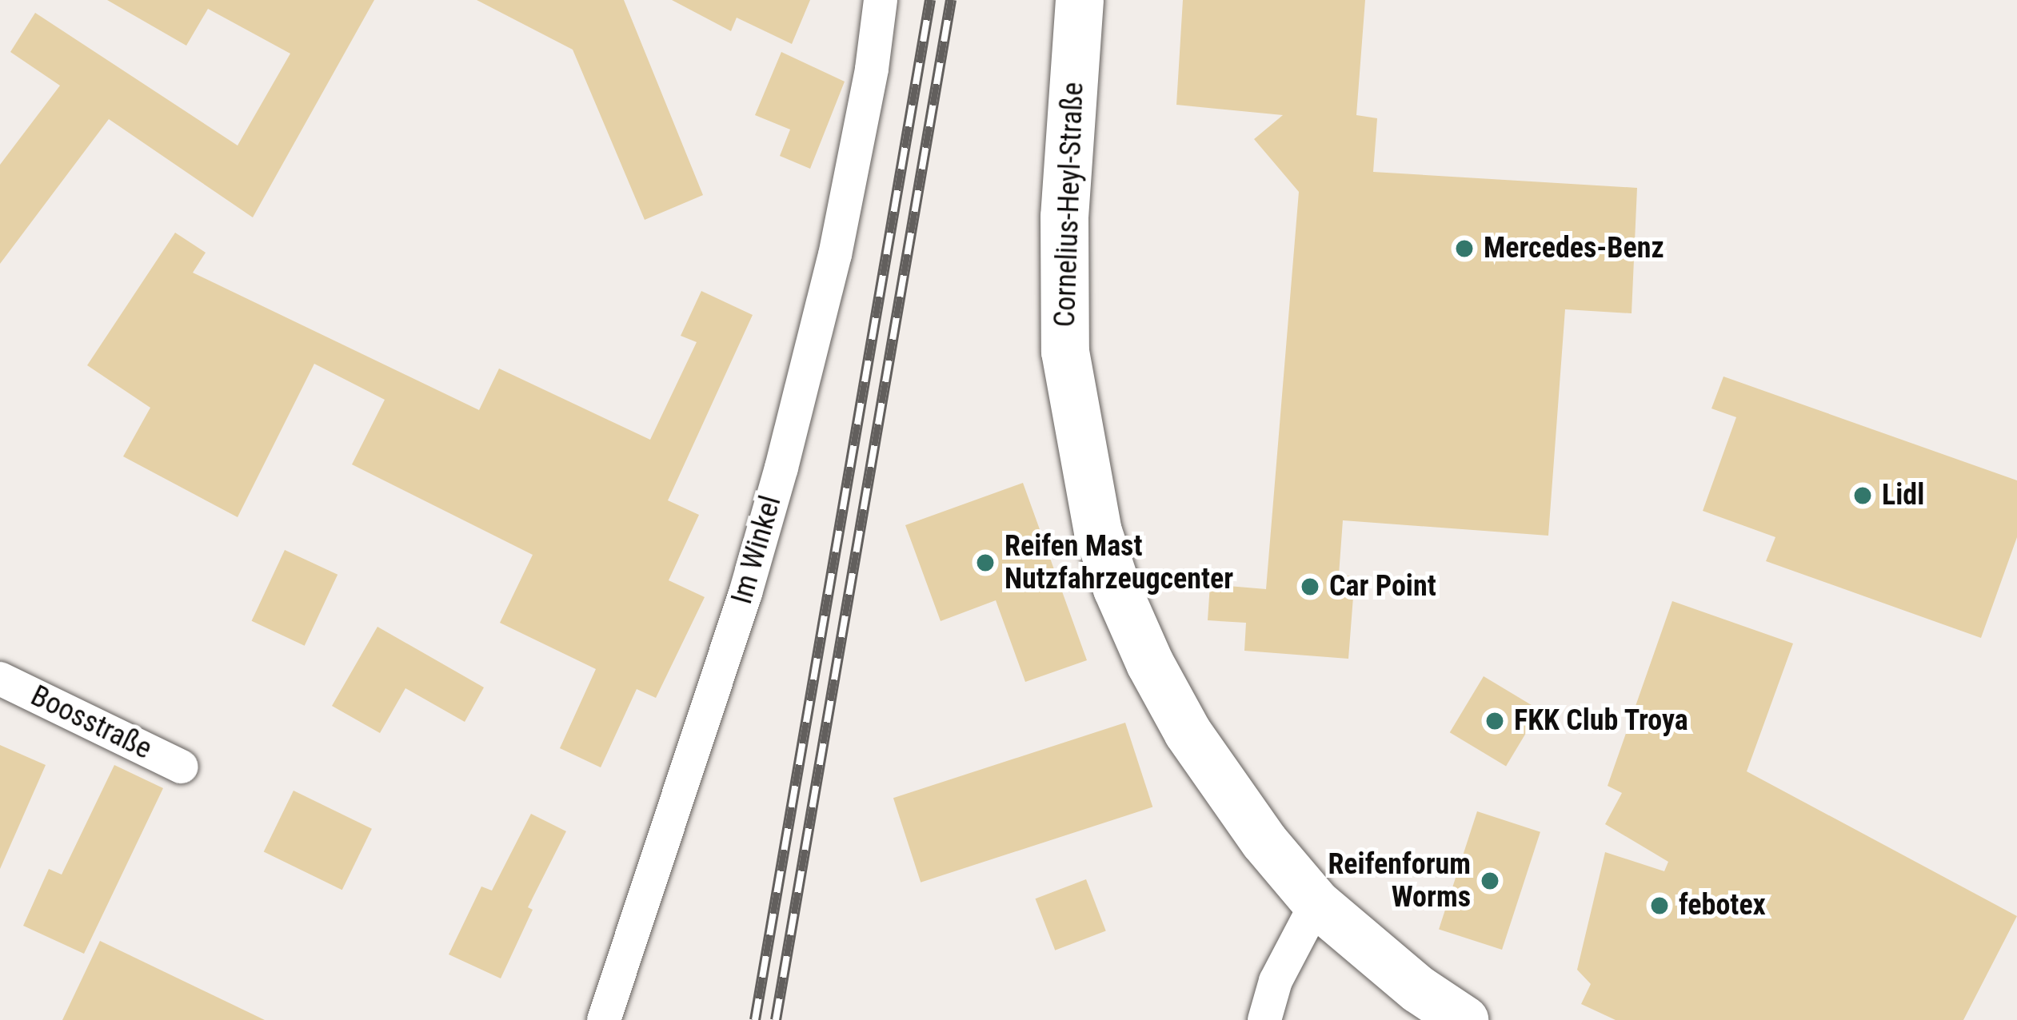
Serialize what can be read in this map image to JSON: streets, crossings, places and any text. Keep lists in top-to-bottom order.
{
  "streets": {
    "main road": ["Cornelius-Heyl-Straße"],
    "street": ["Im Winkel", "Boosstraße"]
  },
  "places": [
    "Mercedes-Benz",
    "Lidl",
    "Reifen Mast Nutzfahrzeugcenter",
    "Car Point",
    "FKK Club Troya",
    "Reifenforum Worms",
    "febotex"
  ]
}
